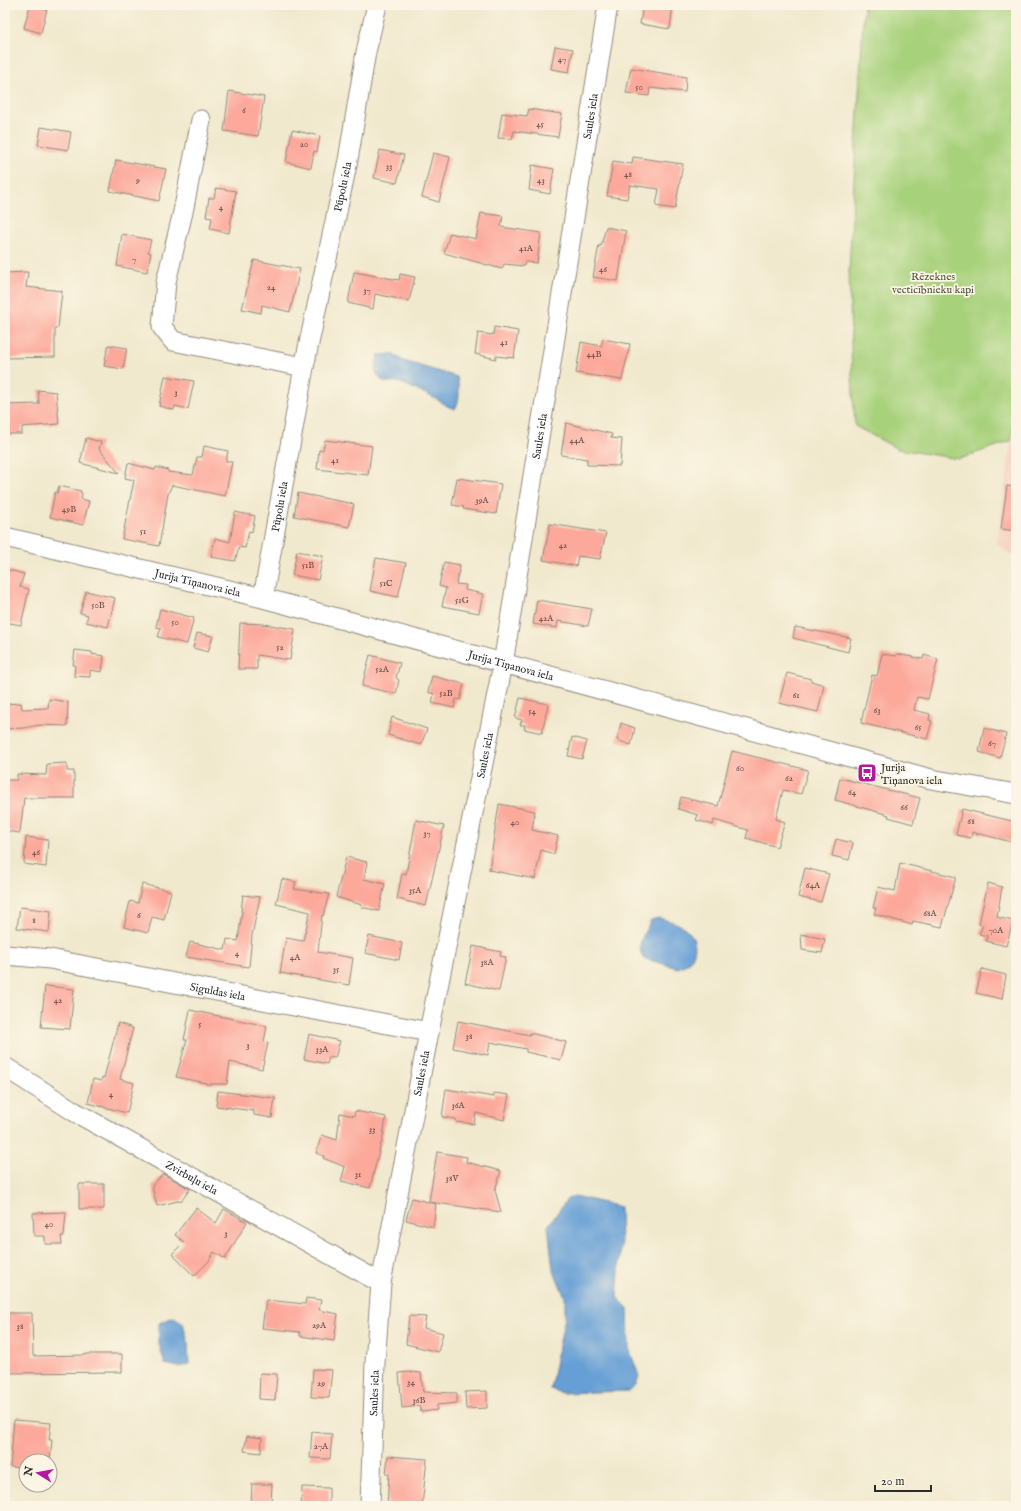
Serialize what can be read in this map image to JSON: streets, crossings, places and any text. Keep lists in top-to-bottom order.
{
  "streets": {
    "street": [
      "Saules iela",
      "Pūpolu iela",
      "Jurija Tiņanova iela",
      "Siguldas iela",
      "Zvirbuļu iela"
    ]
  },
  "crossings": [
    ["Saules iela", "Jurija Tiņanova iela"],
    ["Saules iela", "Siguldas iela"],
    ["Saules iela", "Zvirbuļu iela"],
    ["Pūpolu iela", "Jurija Tiņanova iela"]
  ],
  "parks": ["Rēzeknes vecticībnieku kapi"],
  "places": {
    "bus stop": ["Jurija Tiņanova iela"]
  },
  "house_numbers": [
    "47",
    "50",
    "6",
    "45",
    "20",
    "33",
    "48",
    "9",
    "43",
    "4",
    "41A",
    "7",
    "46",
    "24",
    "37",
    "41",
    "44B",
    "3",
    "44A",
    "41",
    "39A",
    "49B",
    "51",
    "42",
    "51B",
    "51C",
    "51G",
    "50B",
    "42A",
    "50",
    "52",
    "52A",
    "52B",
    "61",
    "63",
    "54",
    "65",
    "67",
    "60",
    "62",
    "64",
    "66",
    "68",
    "40",
    "37",
    "46",
    "64A",
    "35A",
    "68A",
    "6",
    "8",
    "70A",
    "4",
    "4A",
    "38A",
    "35",
    "42",
    "5",
    "38",
    "3",
    "33A",
    "4",
    "36A",
    "33",
    "31",
    "38V",
    "40",
    "3",
    "29A",
    "38",
    "34",
    "29",
    "36B",
    "27A"
  ],
  "scale_bar": "20 m",
  "north": "left"
}
